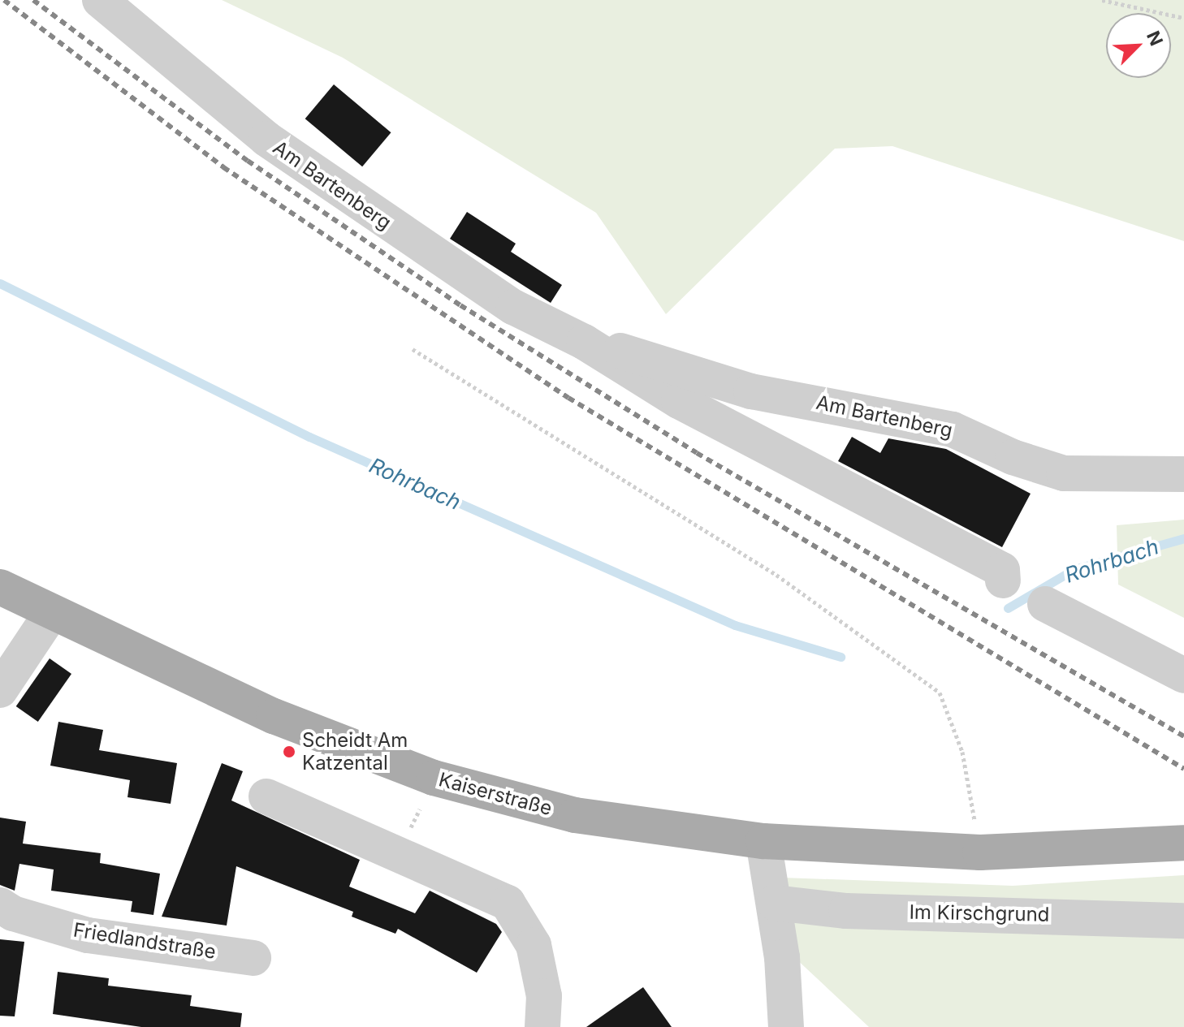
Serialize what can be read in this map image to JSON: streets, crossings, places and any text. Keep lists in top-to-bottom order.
{
  "streets": {
    "main road": ["Kaiserstraße"],
    "street": ["Am Bartenberg", "Im Kirschgrund", "Friedlandstraße"]
  },
  "water": ["Rohrbach"],
  "places": ["Scheidt Am Katzental"],
  "north": "top right"
}
